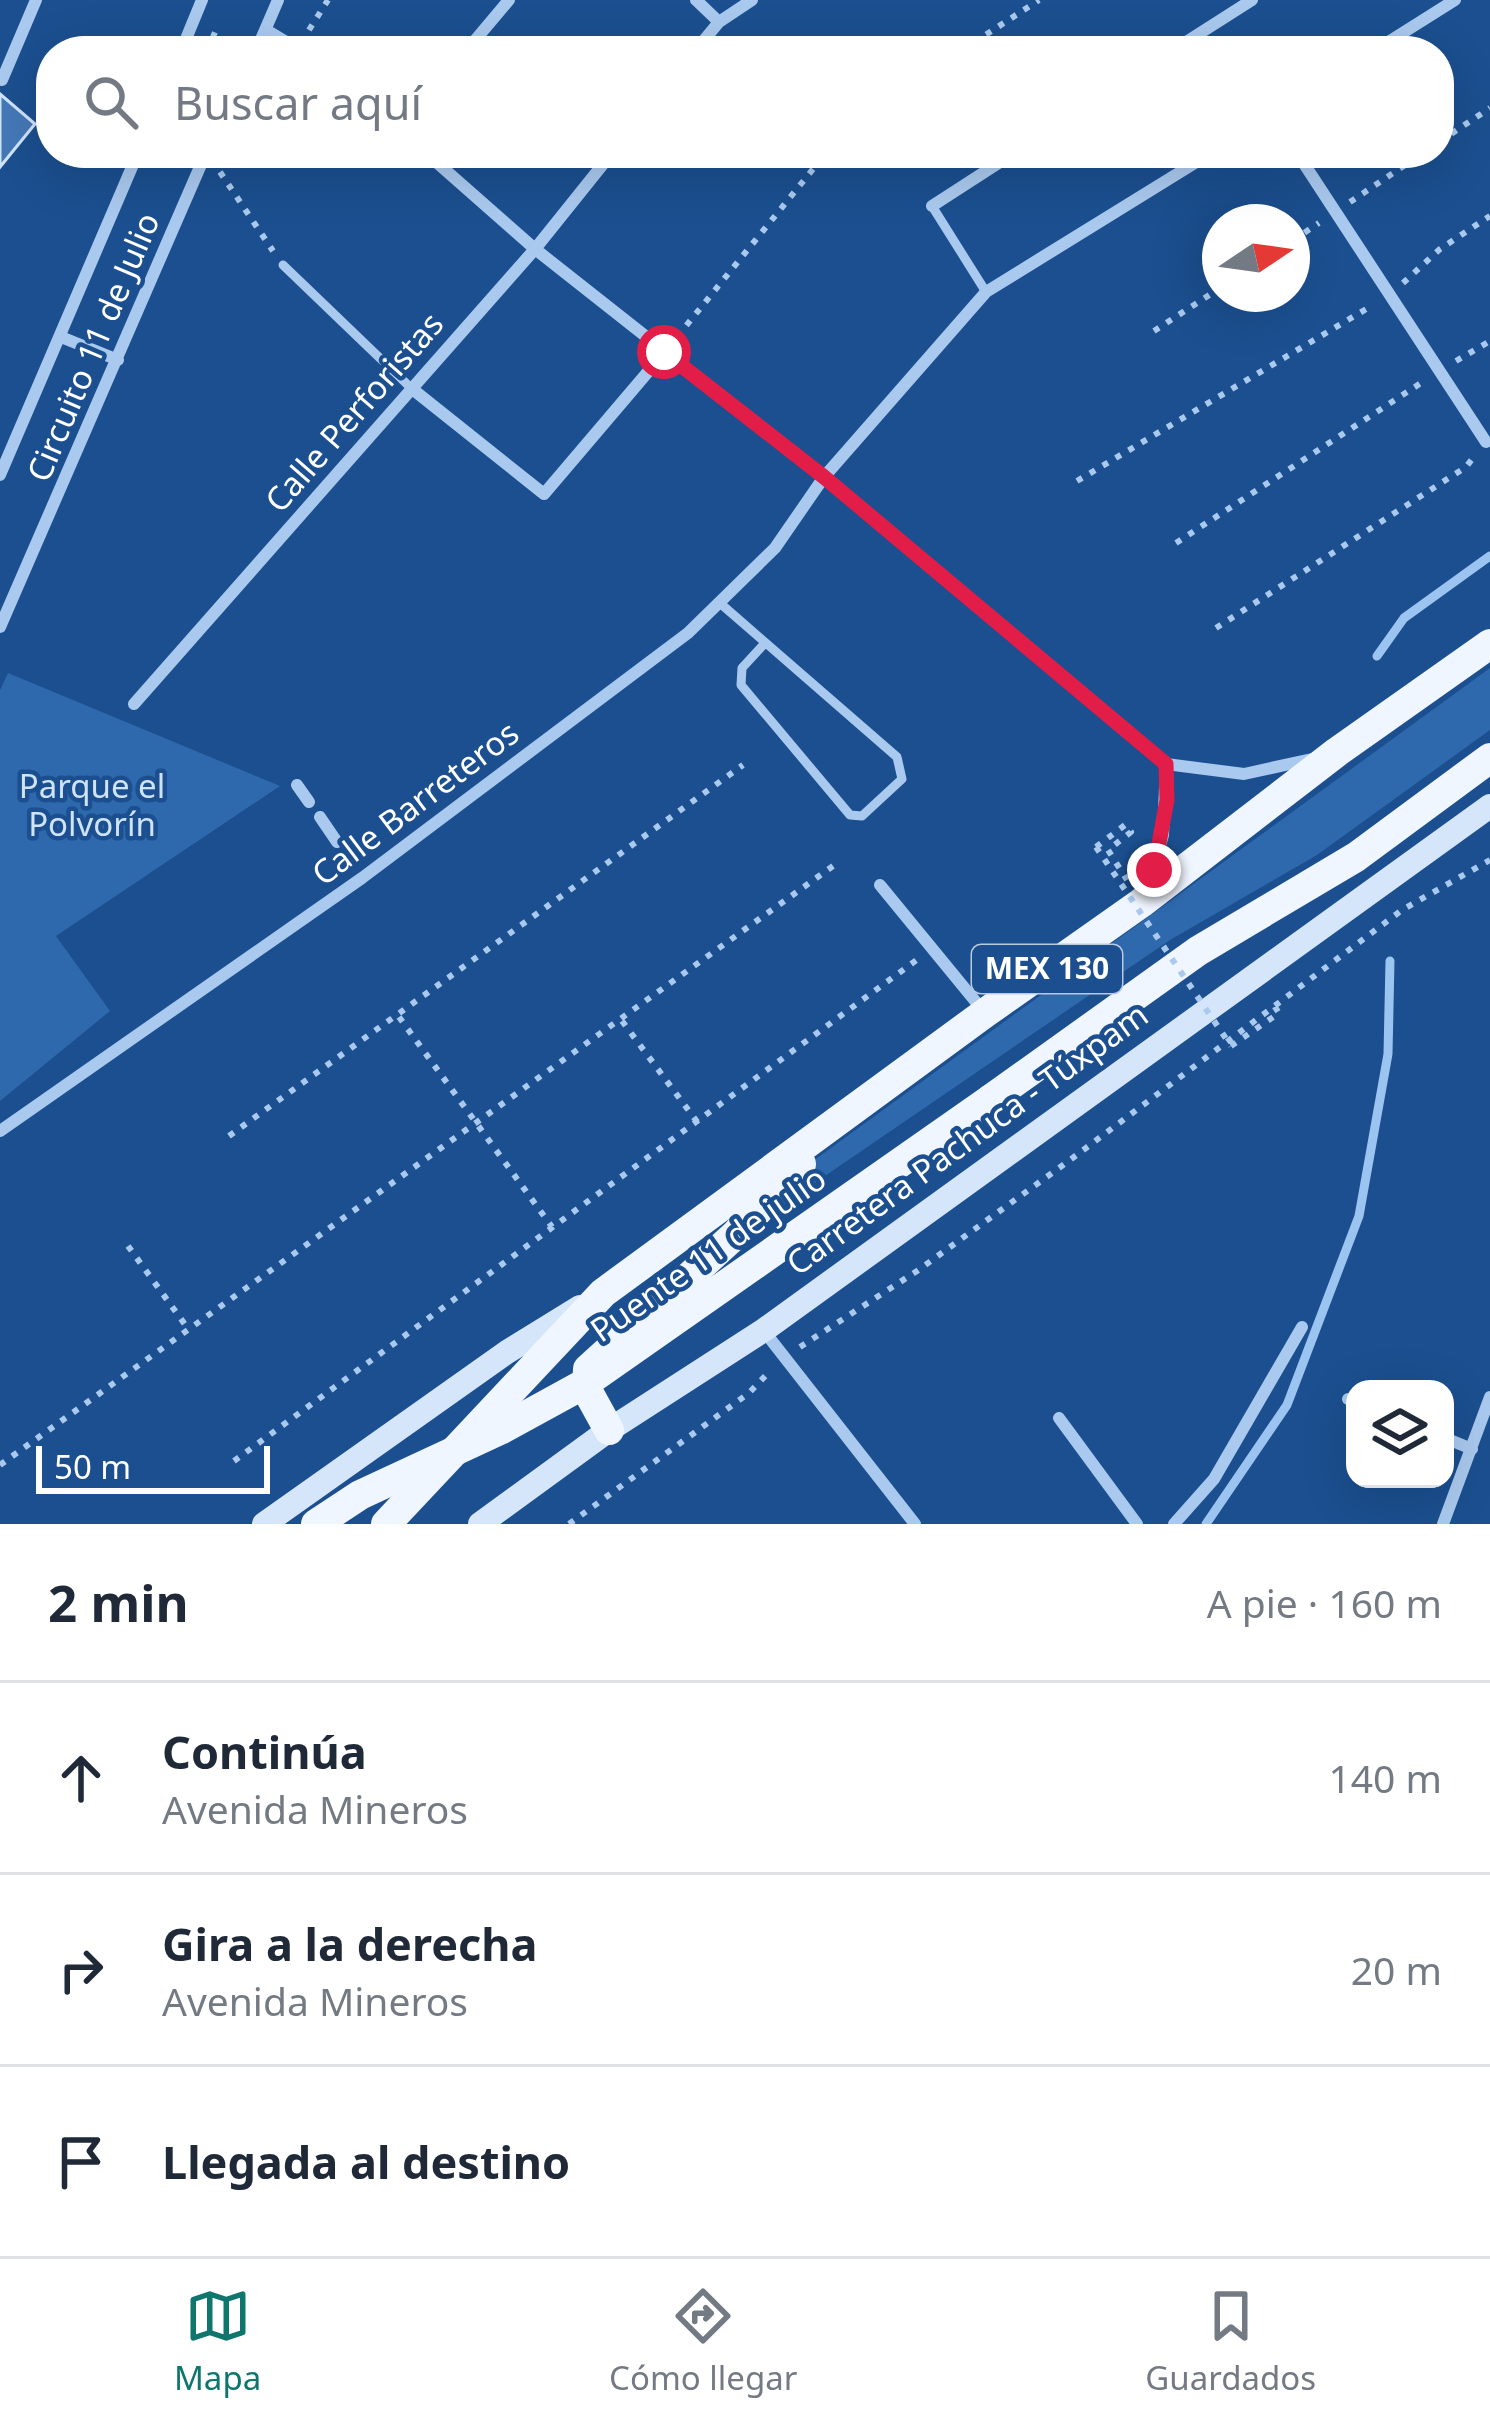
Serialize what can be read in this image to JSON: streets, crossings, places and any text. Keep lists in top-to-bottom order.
{
  "streets": {
    "main road": ["MEX 130", "Carretera Pachuca - Túxpam", "Puente 11 de julio"],
    "street": ["Circuito 11 de Julio", "Calle Perforistas", "Calle Barreteros"]
  },
  "crossings": [
    ["Carretera Pachuca - Túxpam", "Puente 11 de julio"]
  ],
  "parks": ["Parque el Polvorín"],
  "scale_bar": "50 m",
  "north": "right",
  "page": {
    "search": "Buscar aquí",
    "scale": "50 m",
    "heading": ["2 min", "A pie · 160 m"],
    "list": [
      ["Continúa", "Avenida Mineros", "140 m"],
      ["Gira a la derecha", "Avenida Mineros", "20 m"],
      "Llegada al destino"
    ],
    "nav": ["Mapa", "Cómo llegar", "Guardados"]
  }
}
